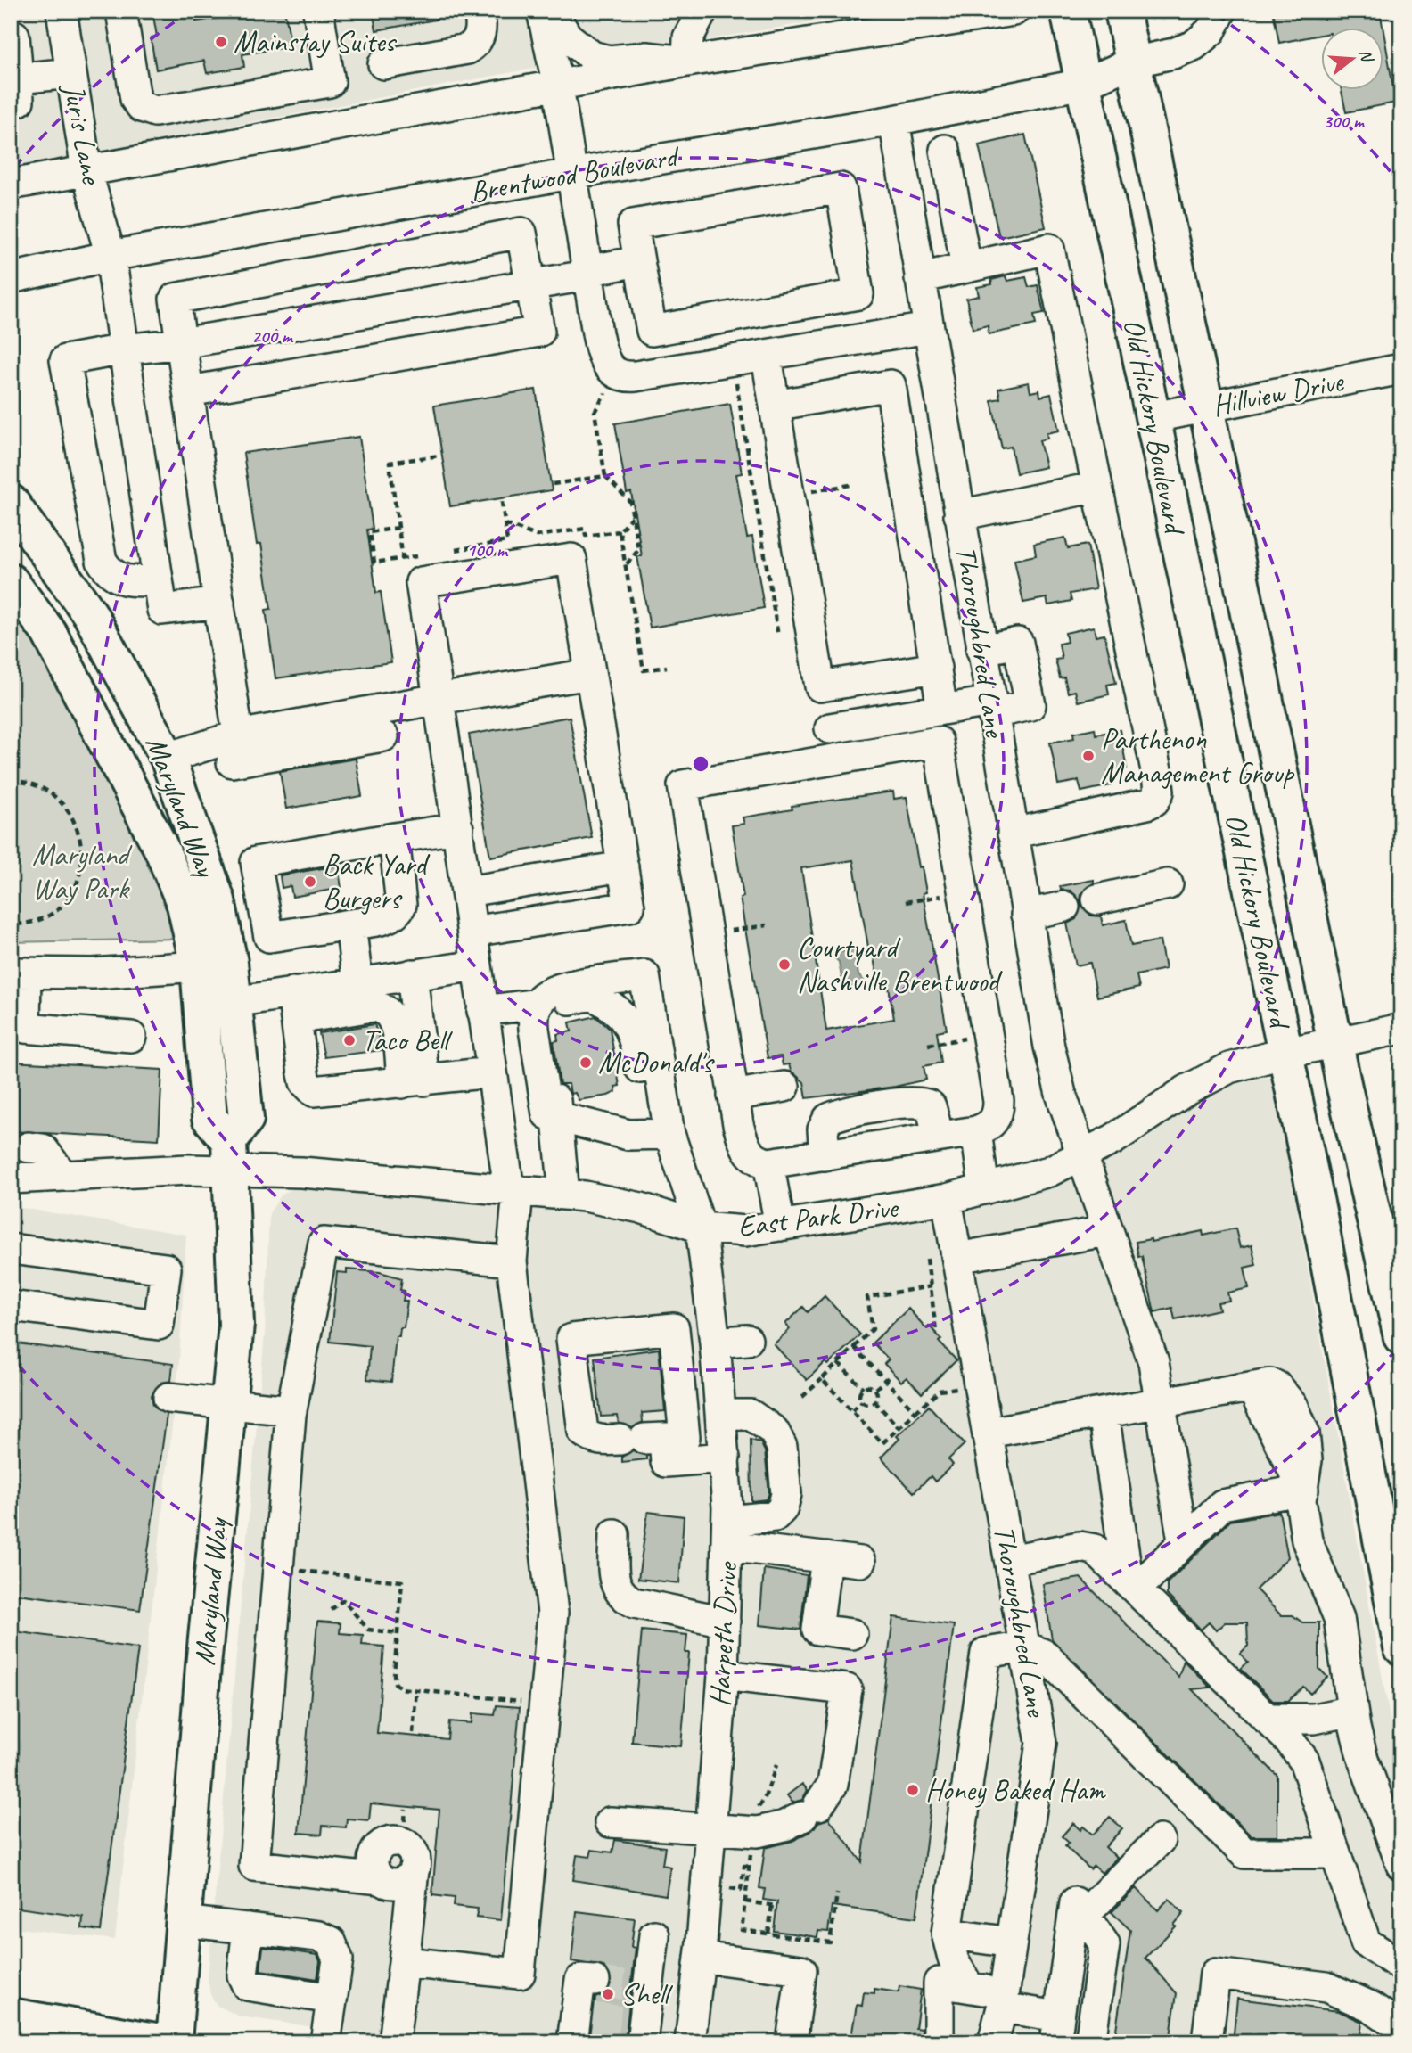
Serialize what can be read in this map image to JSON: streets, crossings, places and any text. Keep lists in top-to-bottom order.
{
  "streets": {
    "main road": ["Old Hickory Boulevard", "Maryland Way"],
    "street": [
      "Juris Lane",
      "Brentwood Boulevard",
      "Hillview Drive",
      "Thoroughbred Lane",
      "East Park Drive",
      "Harpeth Drive"
    ]
  },
  "crossings": [
    ["Juris Lane", "Brentwood Boulevard"],
    ["Brentwood Boulevard", "Old Hickory Boulevard"],
    ["Brentwood Boulevard", "Thoroughbred Lane"],
    ["Hillview Drive", "Old Hickory Boulevard"],
    ["Old Hickory Boulevard", "East Park Drive"],
    ["Thoroughbred Lane", "East Park Drive"],
    ["Maryland Way", "East Park Drive"],
    ["East Park Drive", "Harpeth Drive"]
  ],
  "parks": ["Maryland Way Park"],
  "places": [
    "Mainstay Suites",
    "Parthenon Management Group",
    "Back Yard Burgers",
    "Courtyard Nashville Brentwood",
    "Taco Bell",
    "McDonald's",
    "Honey Baked Ham",
    "Shell"
  ],
  "north": "right",
  "rings": ["300 m", "200 m", "100 m"]
}
